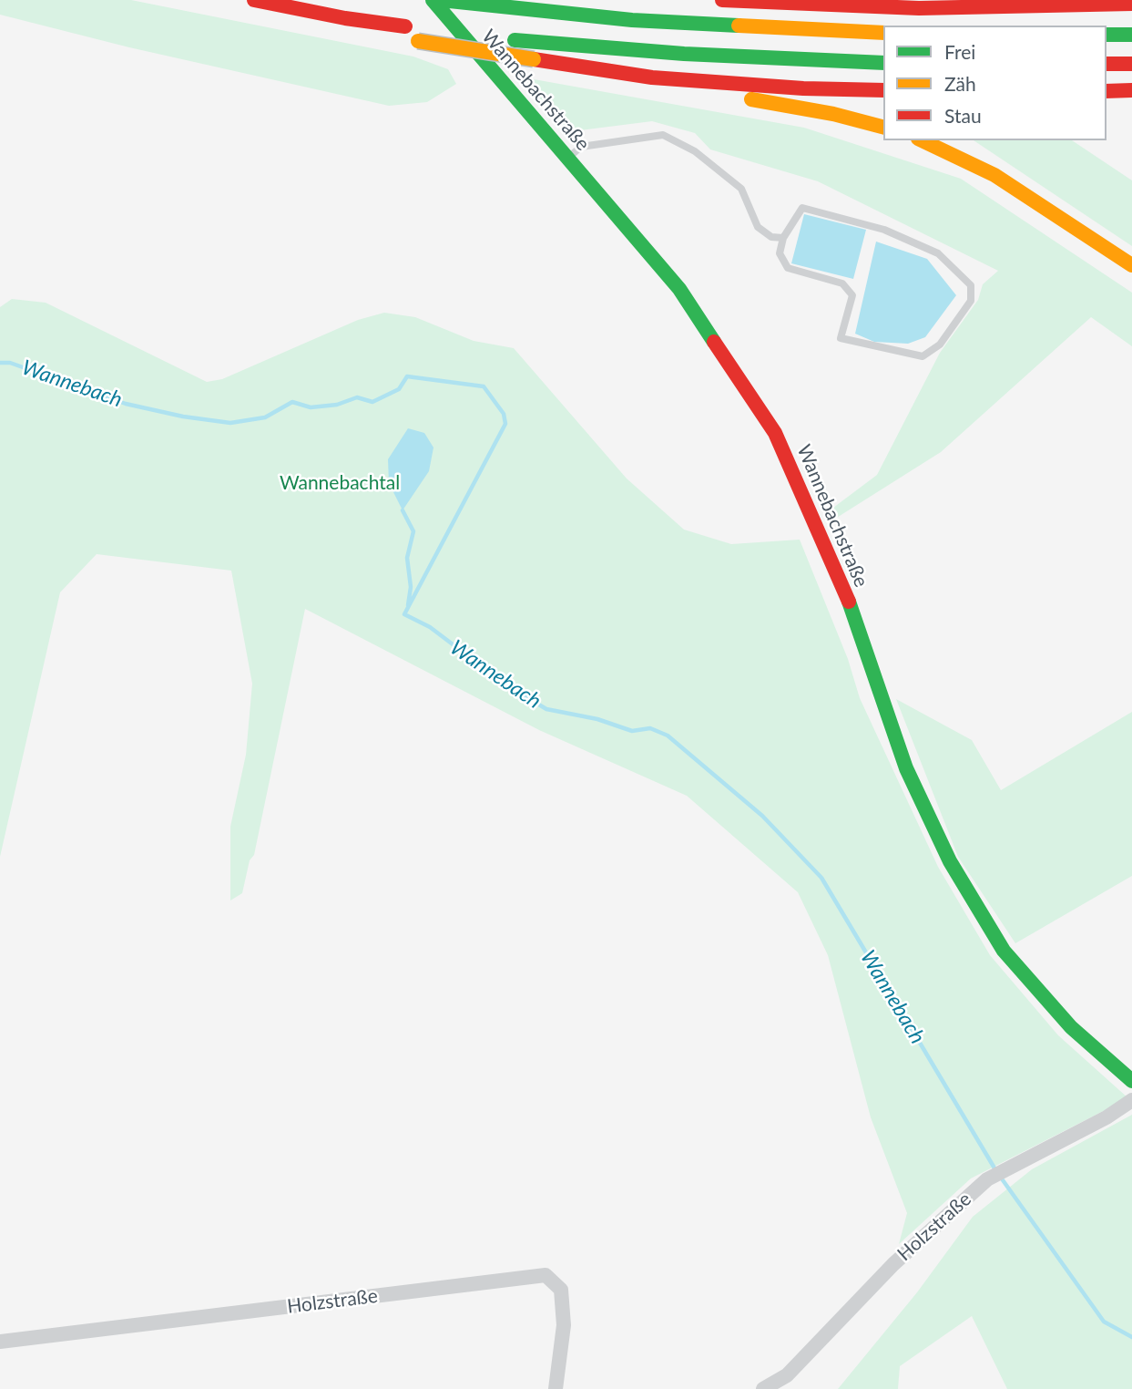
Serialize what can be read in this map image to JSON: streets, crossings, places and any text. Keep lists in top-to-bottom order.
{
  "streets": {
    "main road": ["Wannebachstraße"],
    "street": ["Holzstraße"]
  },
  "water": ["Wannebach"],
  "parks": ["Wannebachtal"],
  "legend": ["Frei", "Zäh", "Stau"]
}
